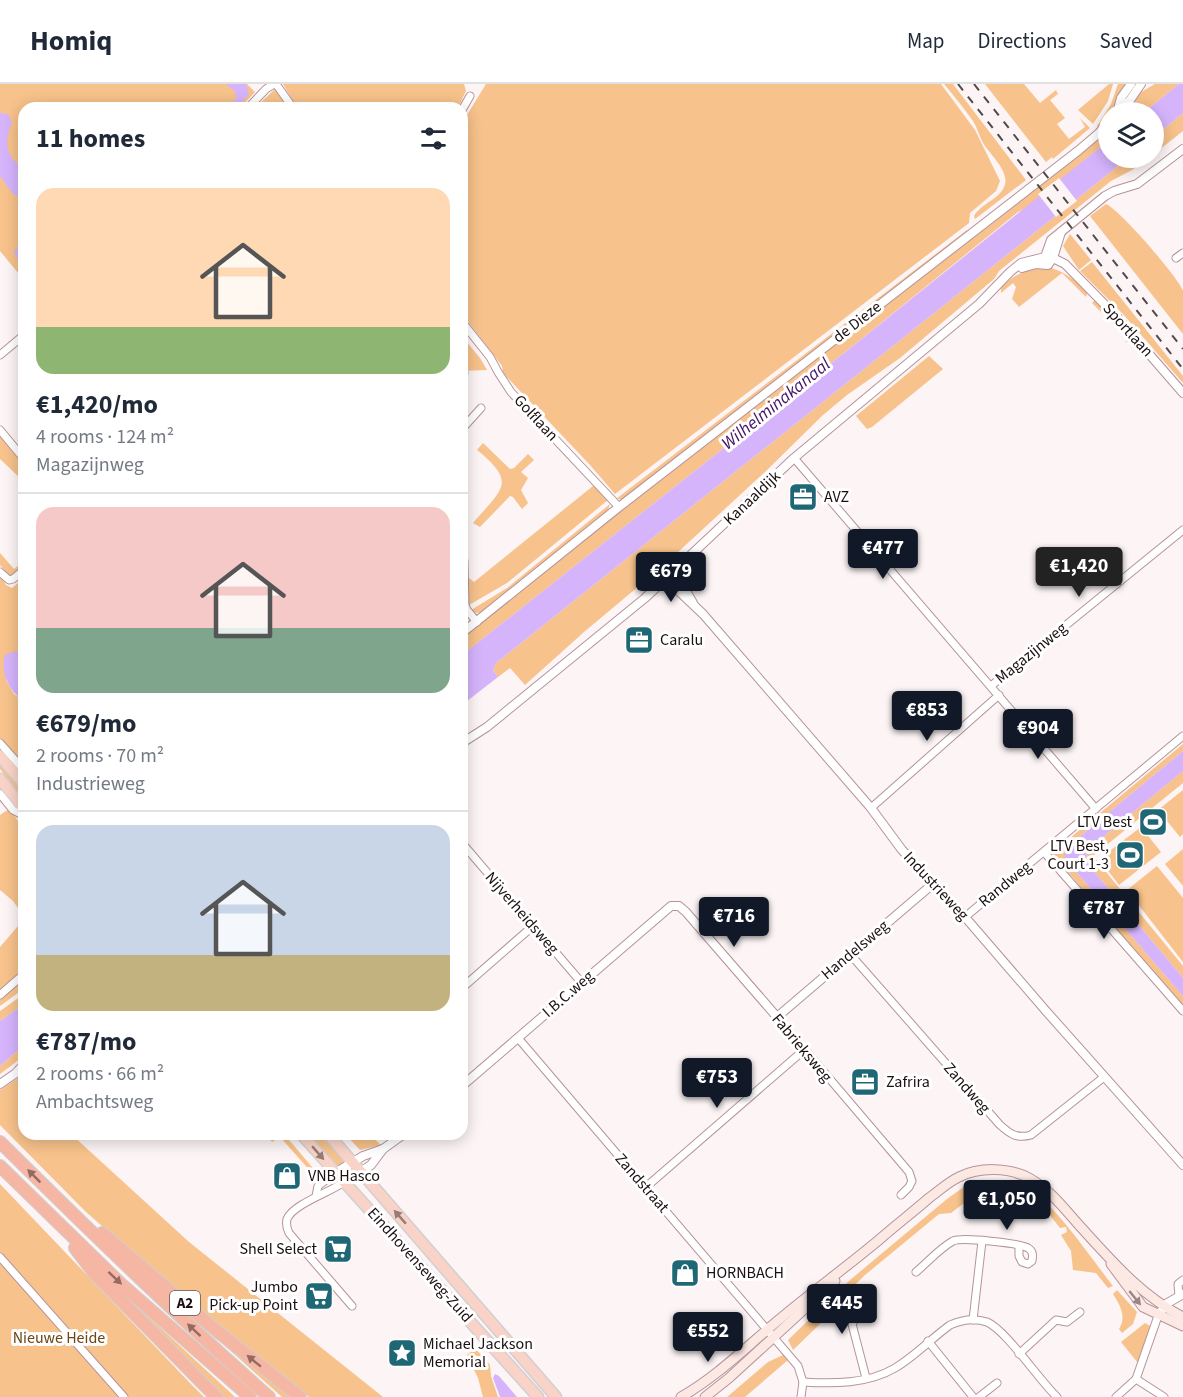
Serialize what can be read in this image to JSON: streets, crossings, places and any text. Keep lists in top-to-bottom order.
{
  "streets": {
    "highway": ["A2"],
    "main road": ["Eindhovenseweg-Zuid"],
    "street": [
      "de Dieze",
      "Sportlaan",
      "Golflaan",
      "Kanaaldijk",
      "Magazijnweg",
      "Randweg",
      "Industrieweg",
      "Nijverheidsweg",
      "Handelsweg",
      "I.B.C.weg",
      "Fabrieksweg",
      "Zandweg",
      "Zandstraat"
    ]
  },
  "crossings": [
    ["de Dieze", "Golflaan"],
    ["Sportlaan", "Kanaaldijk"],
    ["Kanaaldijk", "Industrieweg"],
    ["Randweg", "Industrieweg"],
    ["Industrieweg", "Handelsweg"],
    ["Industrieweg", "Zandweg"],
    ["Nijverheidsweg", "I.B.C.weg"],
    ["Handelsweg", "Fabrieksweg"],
    ["Handelsweg", "Zandweg"],
    ["I.B.C.weg", "Fabrieksweg"],
    ["I.B.C.weg", "Zandstraat"]
  ],
  "water": ["Wilhelminakanaal"],
  "parks": ["Nieuwe Heide"],
  "places": {
    "office": ["AVZ", "Caralu", "Zafrira"],
    "sports": ["LTV Best", "LTV Best, Court 1-3"],
    "shop": ["VNB Hasco", "HORNBACH"],
    "supermarket": ["Shell Select", "Jumbo Pick-up Point"],
    "place": ["Michael Jackson Memorial"]
  },
  "page": {
    "header": "Homiq",
    "nav": ["Map", "Directions", "Saved"],
    "heading": "11 homes",
    "list": [
      {
        "name": "€1,420/mo",
        "note": "4 rooms · 124 m² · Magazijnweg"
      },
      {
        "name": "€679/mo",
        "note": "2 rooms · 70 m² · Industrieweg"
      },
      {
        "name": "€787/mo",
        "note": "2 rooms · 66 m² · Ambachtsweg"
      }
    ],
    "price": [
      "€477",
      "€1,420",
      "€679",
      "€853",
      "€904",
      "€787",
      "€716",
      "€753",
      "€1,050",
      "€445",
      "€552"
    ]
  }
}
